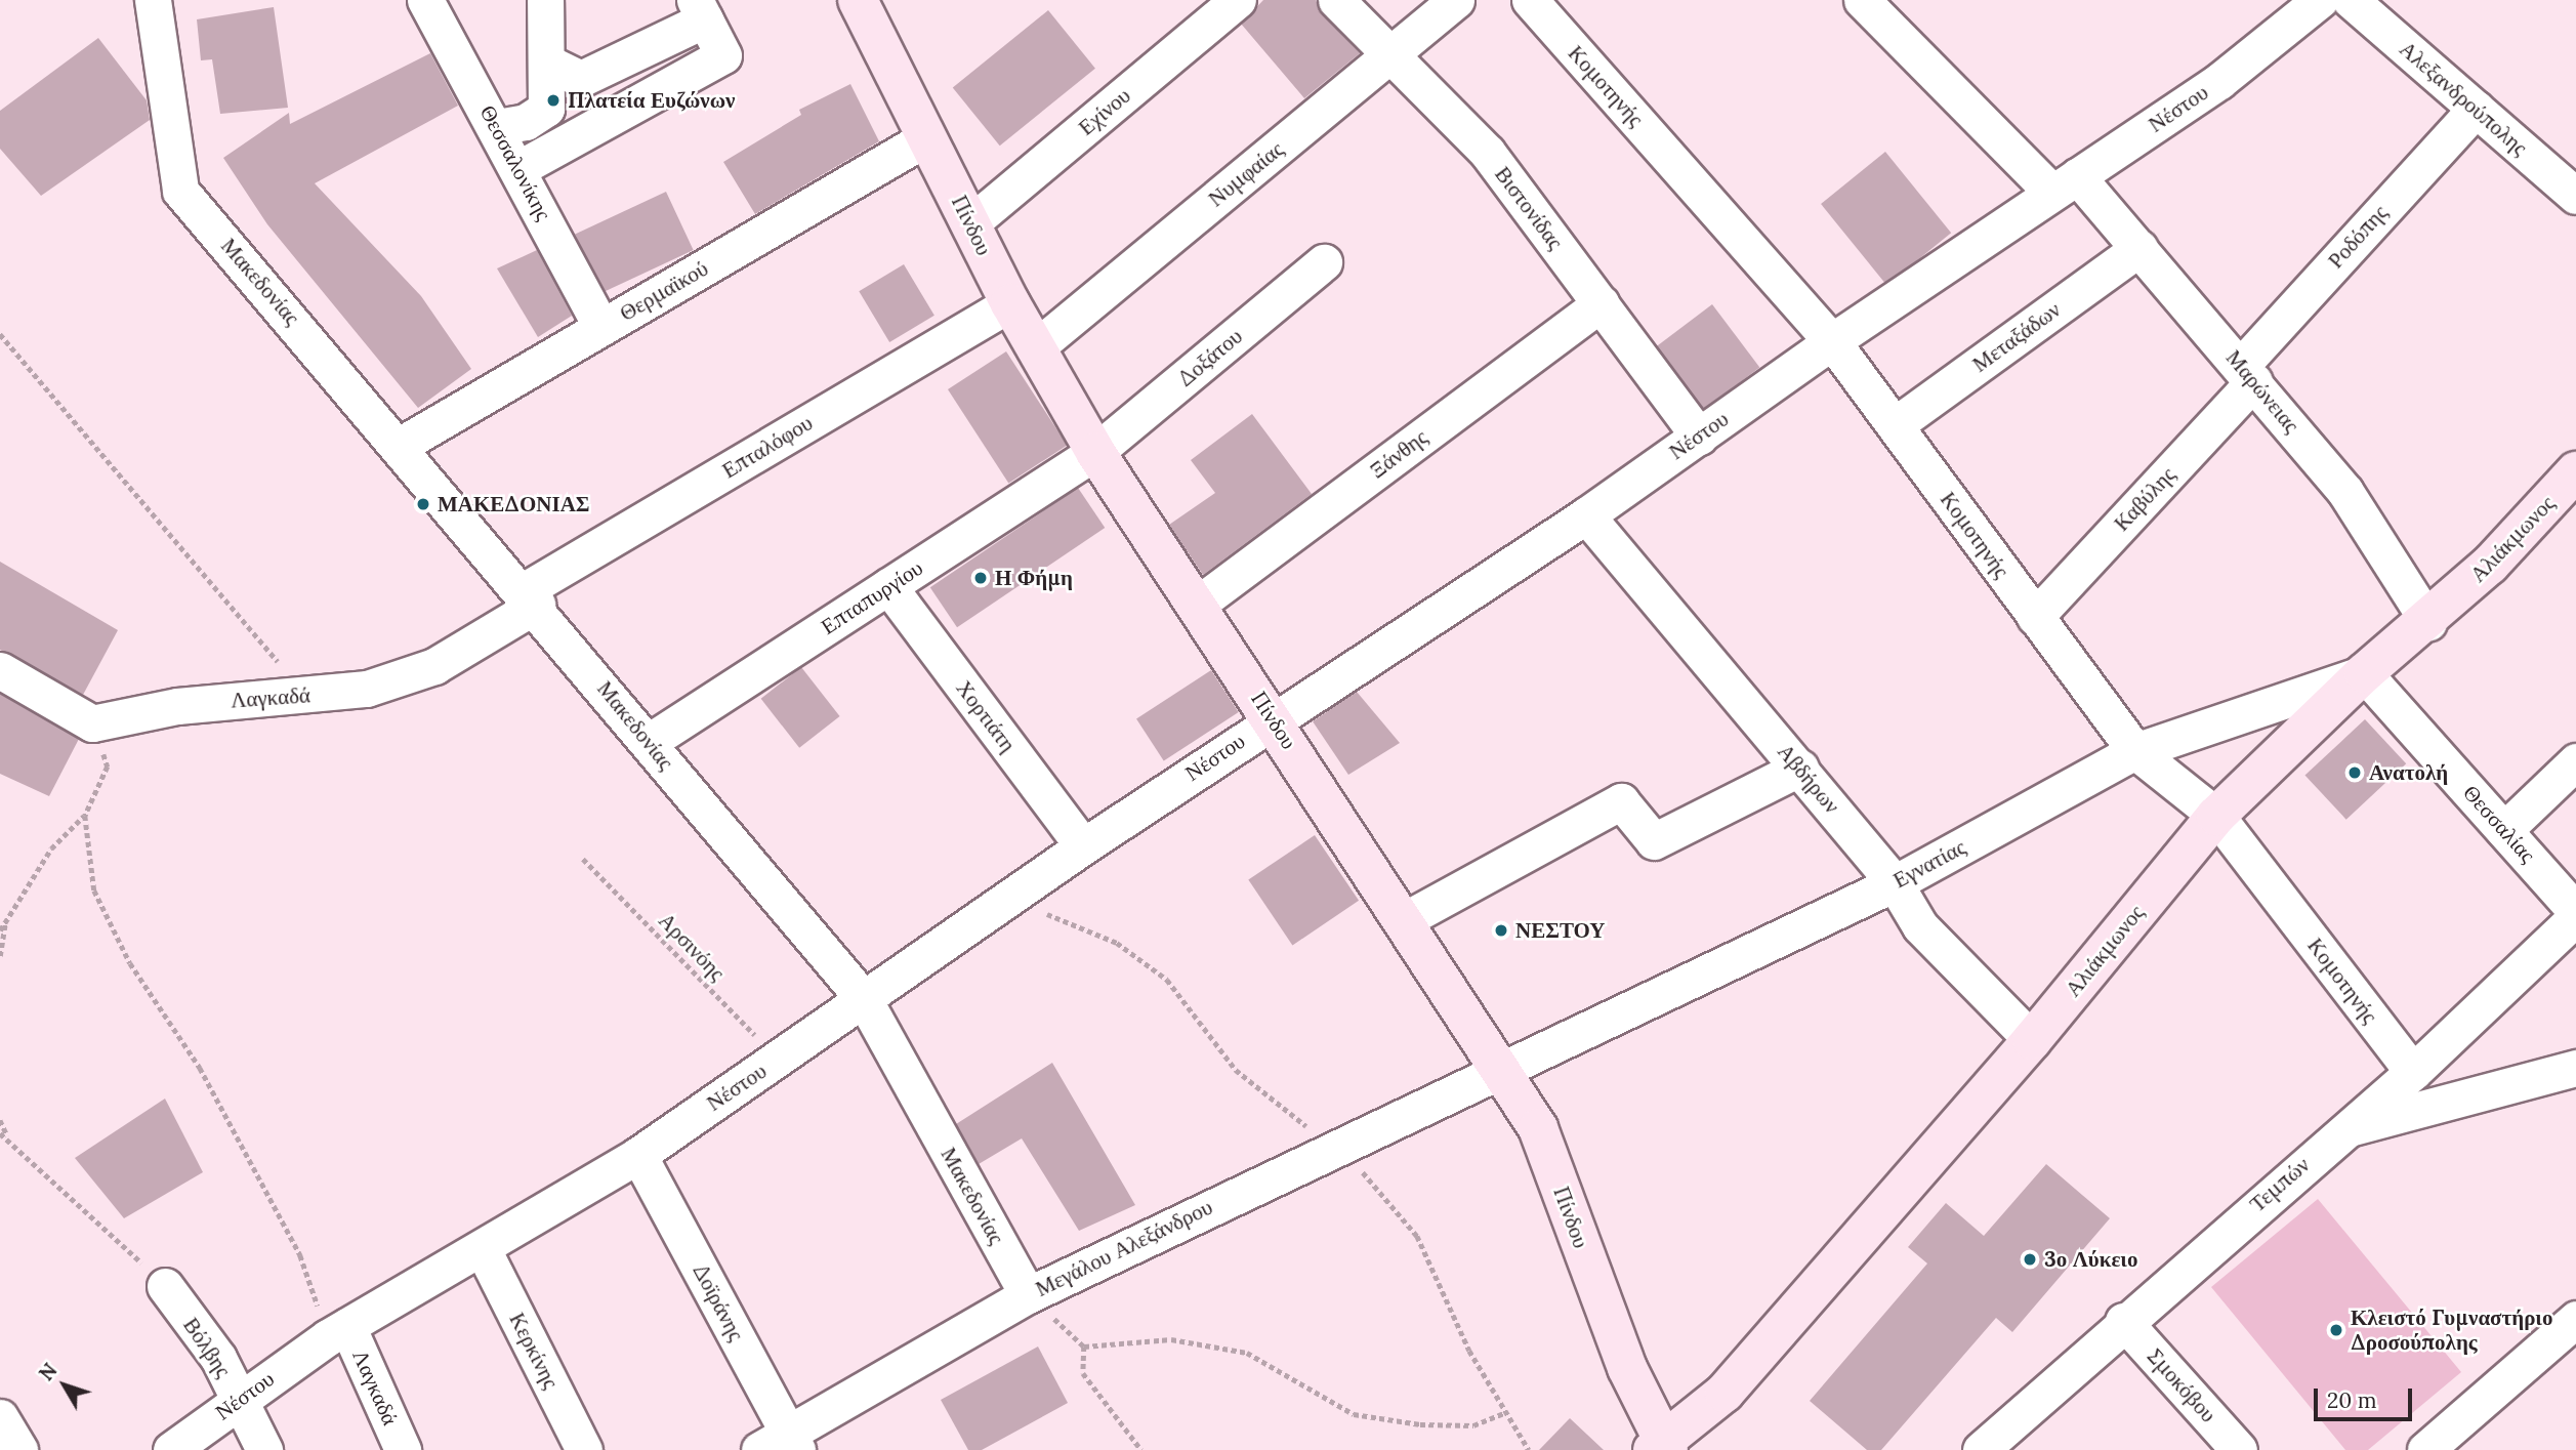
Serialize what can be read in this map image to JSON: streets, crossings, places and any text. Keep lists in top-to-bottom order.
{
  "streets": {
    "street": [
      "Κομοτηνής",
      "Αλεξανδρούπολης",
      "Νέστου",
      "Εχίνου",
      "Θεσσαλονίκης",
      "Νυμφαίας",
      "Βιστονίδας",
      "Πίνδου",
      "Ροδόπης",
      "Μακεδονίας",
      "Θερμαϊκού",
      "Μεταξάδων",
      "Δοξάτου",
      "Μαρώνειας",
      "Επταλόφου",
      "Ξάνθης",
      "Καβύλης",
      "Αλιάκμωνος",
      "Επταπυργίου",
      "Λαγκαδά",
      "Χορτιάτη",
      "Αβδήρων",
      "Θεσσαλίας",
      "Εγνατίας",
      "Τεμπών",
      "Μεγάλου Αλεξάνδρου",
      "Δοϊράνης",
      "Βόλβης",
      "Κερκίνης",
      "Σμοκόβου"
    ],
    "path": ["Αρσινόης"]
  },
  "crossings": [
    ["Κομοτηνής", "Νέστου"],
    ["Κομοτηνής", "Μεταξάδων"],
    ["Κομοτηνής", "Καβύλης"],
    ["Κομοτηνής", "Αλιάκμωνος"],
    ["Κομοτηνής", "Εγνατίας"],
    ["Κομοτηνής", "Τεμπών"],
    ["Αλεξανδρούπολης", "Ροδόπης"],
    ["Νέστου", "Βιστονίδας"],
    ["Νέστου", "Πίνδου"],
    ["Νέστου", "Μακεδονίας"],
    ["Νέστου", "Μαρώνειας"],
    ["Νέστου", "Λαγκαδά"],
    ["Νέστου", "Χορτιάτη"],
    ["Νέστου", "Αβδήρων"],
    ["Νέστου", "Αρσινόης"],
    ["Νέστου", "Δοϊράνης"],
    ["Νέστου", "Βόλβης"],
    ["Νέστου", "Κερκίνης"],
    ["Εχίνου", "Πίνδου"],
    ["Θεσσαλονίκης", "Θερμαϊκού"],
    ["Νυμφαίας", "Βιστονίδας"],
    ["Νυμφαίας", "Πίνδου"],
    ["Βιστονίδας", "Ξάνθης"],
    ["Πίνδου", "Θερμαϊκού"],
    ["Πίνδου", "Δοξάτου"],
    ["Πίνδου", "Επταλόφου"],
    ["Πίνδου", "Ξάνθης"],
    ["Πίνδου", "Αλιάκμωνος"],
    ["Πίνδου", "Επταπυργίου"],
    ["Πίνδου", "Εγνατίας"],
    ["Πίνδου", "Μεγάλου Αλεξάνδρου"],
    ["Ροδόπης", "Μαρώνειας"],
    ["Ροδόπης", "Καβύλης"],
    ["Μακεδονίας", "Θερμαϊκού"],
    ["Μακεδονίας", "Επταλόφου"],
    ["Μακεδονίας", "Επταπυργίου"],
    ["Μακεδονίας", "Λαγκαδά"],
    ["Μακεδονίας", "Μεγάλου Αλεξάνδρου"],
    ["Μεταξάδων", "Μαρώνειας"],
    ["Δοξάτου", "Επταπυργίου"],
    ["Μαρώνειας", "Καβύλης"],
    ["Μαρώνειας", "Αλιάκμωνος"],
    ["Επταλόφου", "Λαγκαδά"],
    ["Αλιάκμωνος", "Αβδήρων"],
    ["Αλιάκμωνος", "Θεσσαλίας"],
    ["Αλιάκμωνος", "Εγνατίας"],
    ["Επταπυργίου", "Χορτιάτη"],
    ["Αβδήρων", "Εγνατίας"],
    ["Θεσσαλίας", "Εγνατίας"],
    ["Εγνατίας", "Μεγάλου Αλεξάνδρου"],
    ["Τεμπών", "Σμοκόβου"],
    ["Μεγάλου Αλεξάνδρου", "Δοϊράνης"]
  ],
  "places": [
    "Πλατεία Ευζώνων",
    "ΜΑΚΕΔΟΝΙΑΣ",
    "Η Φήμη",
    "Ανατολή",
    "ΝΕΣΤΟΥ",
    "3ο Λύκειο",
    "Κλειστό Γυμναστήριο Δροσούπολης"
  ],
  "scale_bar": "20 m",
  "north": "top left"
}
